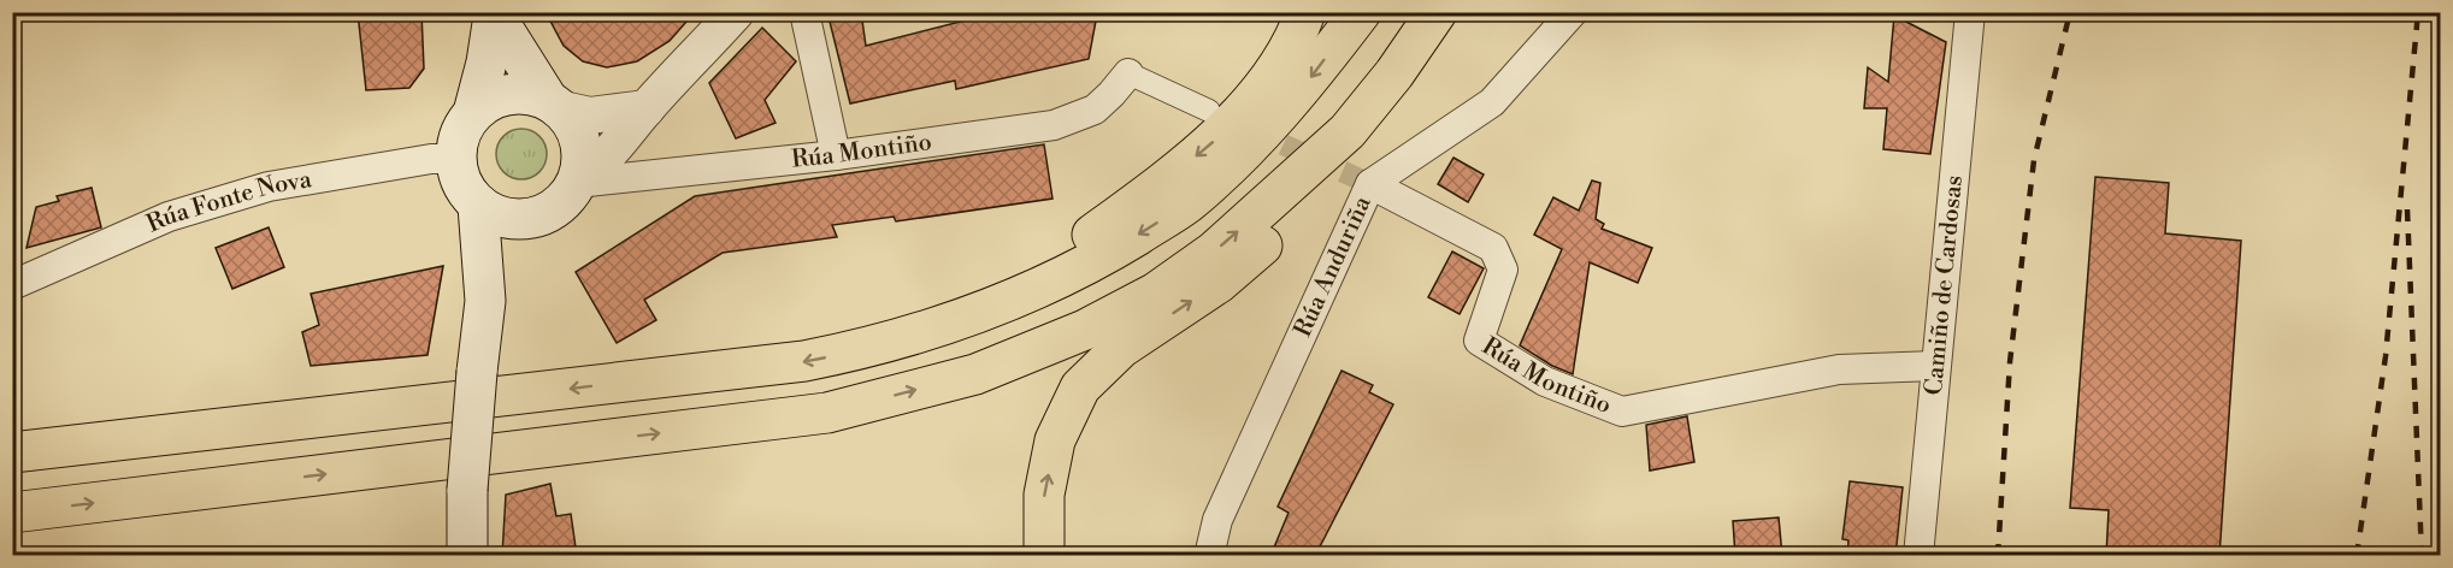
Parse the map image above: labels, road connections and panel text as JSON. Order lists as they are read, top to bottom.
{
  "streets": {
    "street": [
      "Rúa Montiño",
      "Rúa Fonte Nova",
      "Rúa Anduriña",
      "Camiño de Cardosas"
    ]
  },
  "crossings": [
    ["Rúa Montiño", "Rúa Fonte Nova"],
    ["Rúa Montiño", "Rúa Anduriña"],
    ["Rúa Montiño", "Camiño de Cardosas"]
  ]
}
